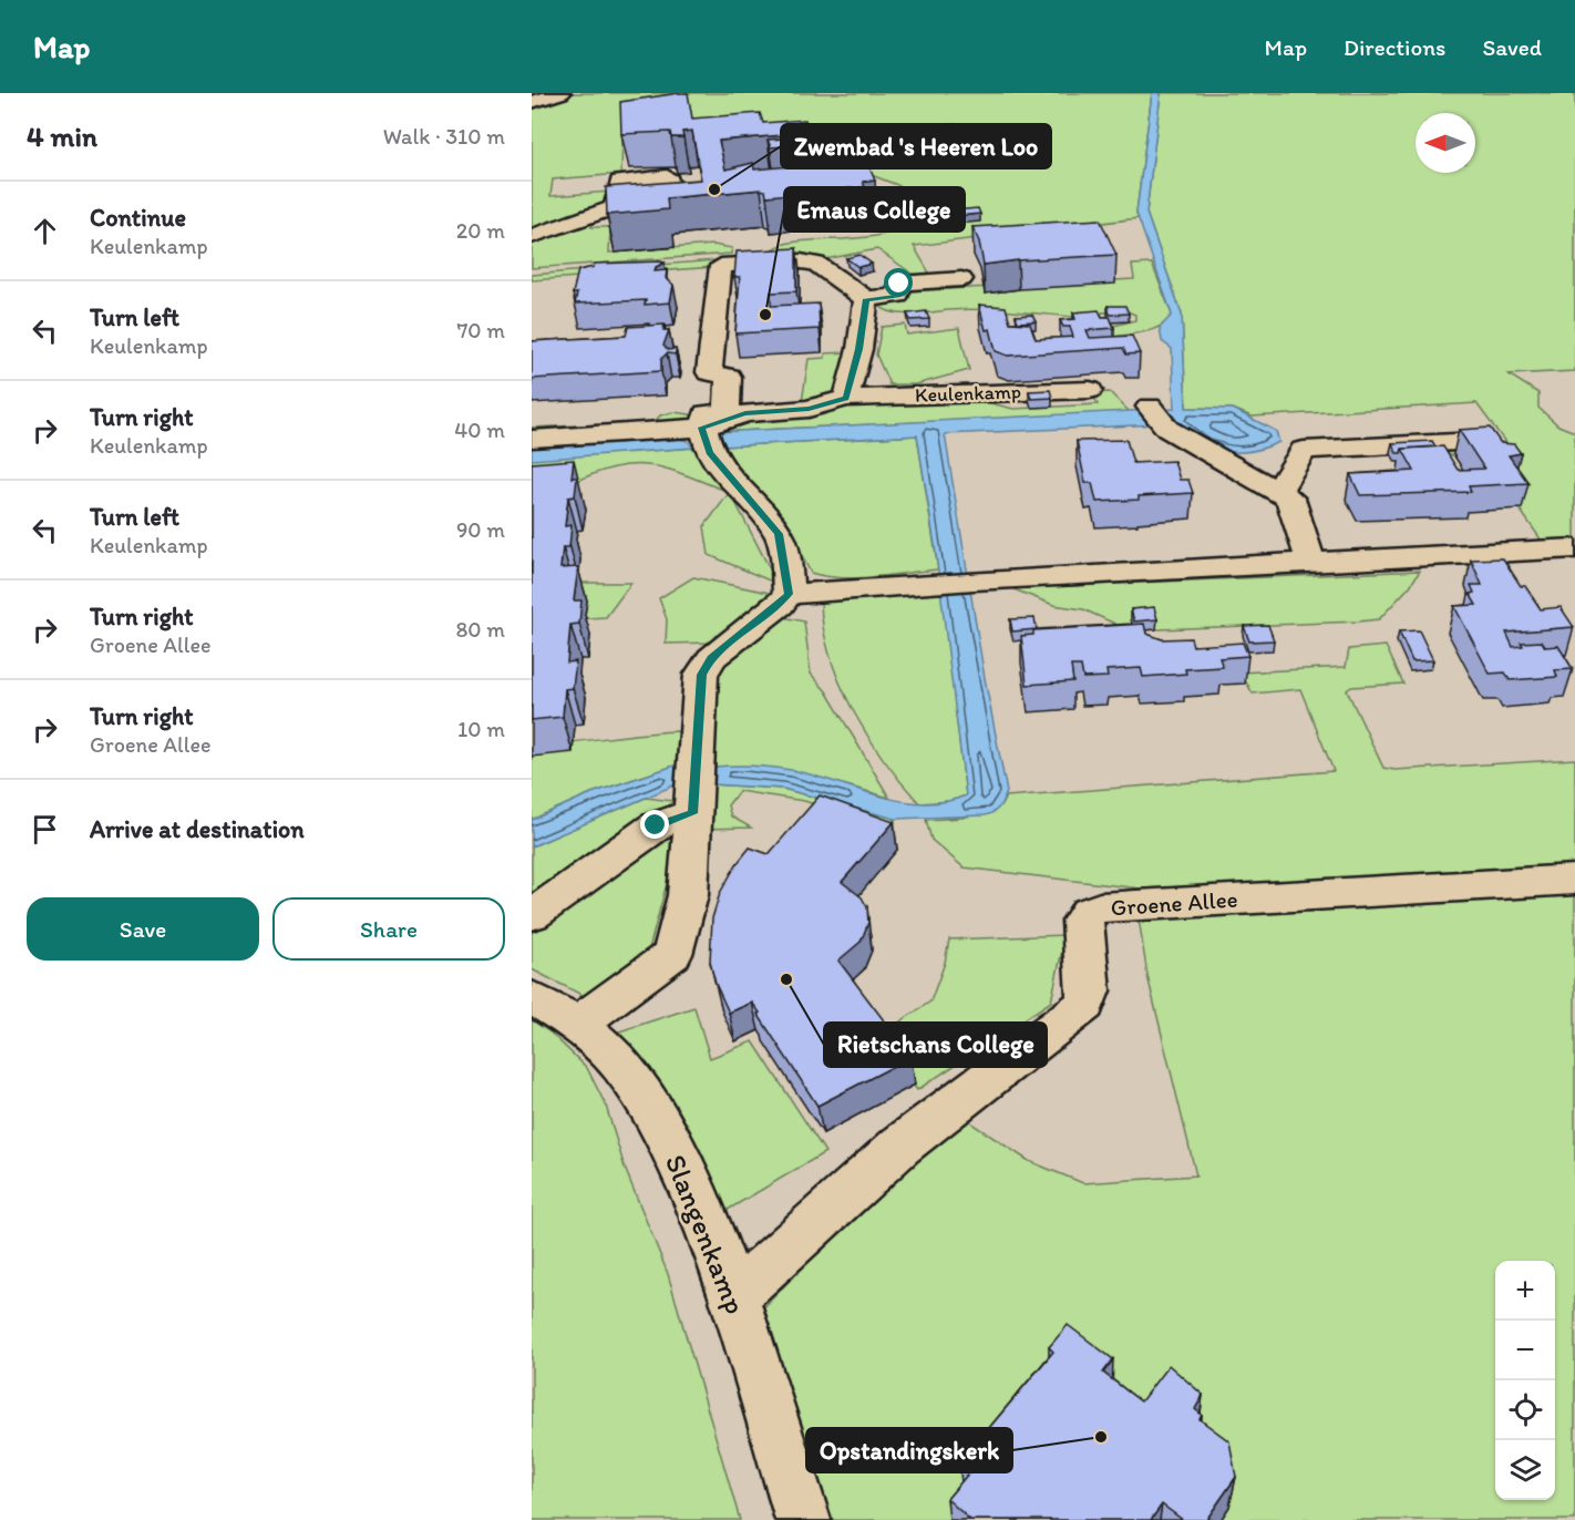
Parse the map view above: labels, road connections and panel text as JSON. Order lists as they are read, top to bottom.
{
  "streets": {
    "street": ["Keulenkamp", "Groene Allee", "Slangenkamp"]
  },
  "crossings": [
    ["Groene Allee", "Slangenkamp"]
  ],
  "places": [
    "Zwembad 's Heeren Loo",
    "Emaus College",
    "Rietschans College",
    "Opstandingskerk"
  ],
  "north": "left",
  "page": {
    "header": "Map",
    "nav": ["Map", "Directions", "Saved"],
    "heading": ["4 min", "Walk · 310 m"],
    "list": [
      ["Continue", "Keulenkamp", "20 m"],
      ["Turn left", "Keulenkamp", "70 m"],
      ["Turn right", "Keulenkamp", "40 m"],
      ["Turn left", "Keulenkamp", "90 m"],
      ["Turn right", "Groene Allee", "80 m"],
      ["Turn right", "Groene Allee", "10 m"],
      "Arrive at destination"
    ],
    "buttons": ["Save", "Share"],
    "map_buttons": ["+", "−"]
  }
}
